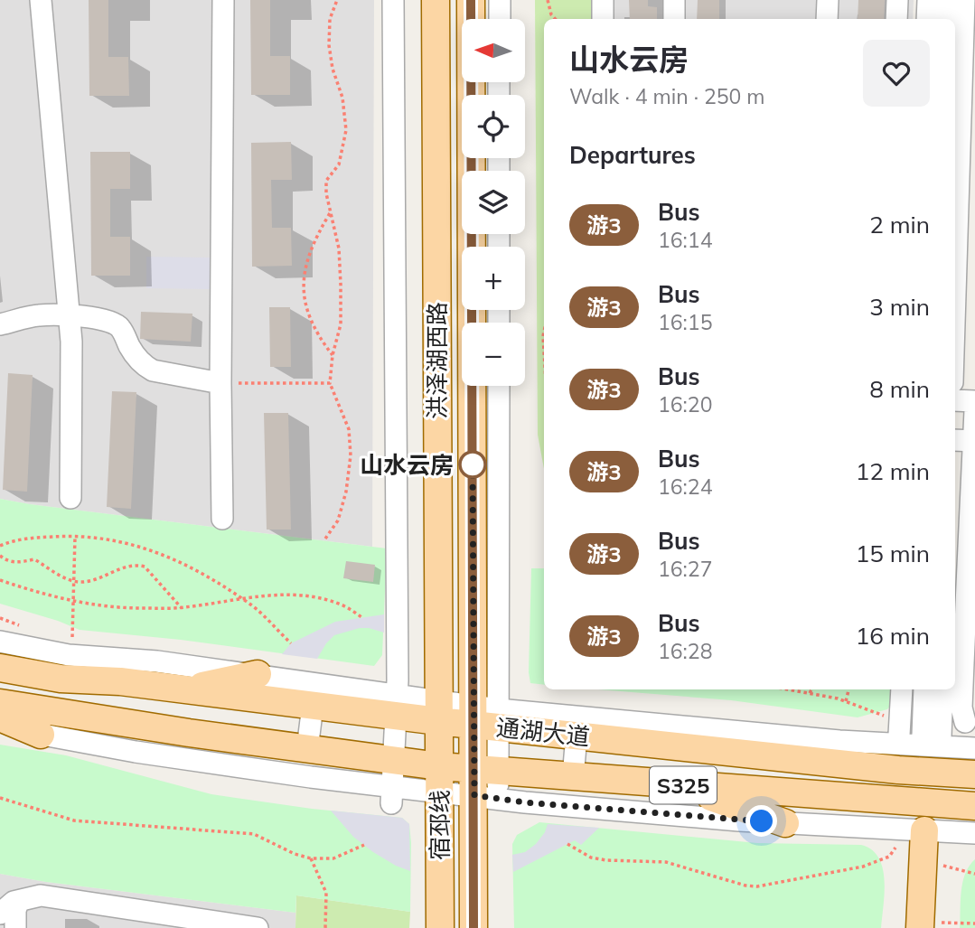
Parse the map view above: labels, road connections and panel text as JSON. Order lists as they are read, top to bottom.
{
  "streets": {
    "main road": [
      "洪泽湖西路",
      "通湖大道",
      "S325",
      "宿邳线"
    ]
  },
  "crossings": [
    ["洪泽湖西路", "通湖大道"],
    ["洪泽湖西路", "宿邳线"],
    ["通湖大道", "宿邳线"]
  ],
  "places": ["山水云房"],
  "lines": ["bus line 游3"],
  "north": "left",
  "page": {
    "map_buttons": ["+", "−"],
    "heading": [
      ["山水云房", "Walk · 4 min · 250 m"],
      "Departures"
    ],
    "list": [
      {
        "mark": "游3",
        "name": "Bus",
        "note": "16:14",
        "value": "2 min"
      },
      {
        "mark": "游3",
        "name": "Bus",
        "note": "16:15",
        "value": "3 min"
      },
      {
        "mark": "游3",
        "name": "Bus",
        "note": "16:20",
        "value": "8 min"
      },
      {
        "mark": "游3",
        "name": "Bus",
        "note": "16:24",
        "value": "12 min"
      },
      {
        "mark": "游3",
        "name": "Bus",
        "note": "16:27",
        "value": "15 min"
      },
      {
        "mark": "游3",
        "name": "Bus",
        "note": "16:28",
        "value": "16 min"
      }
    ]
  }
}
